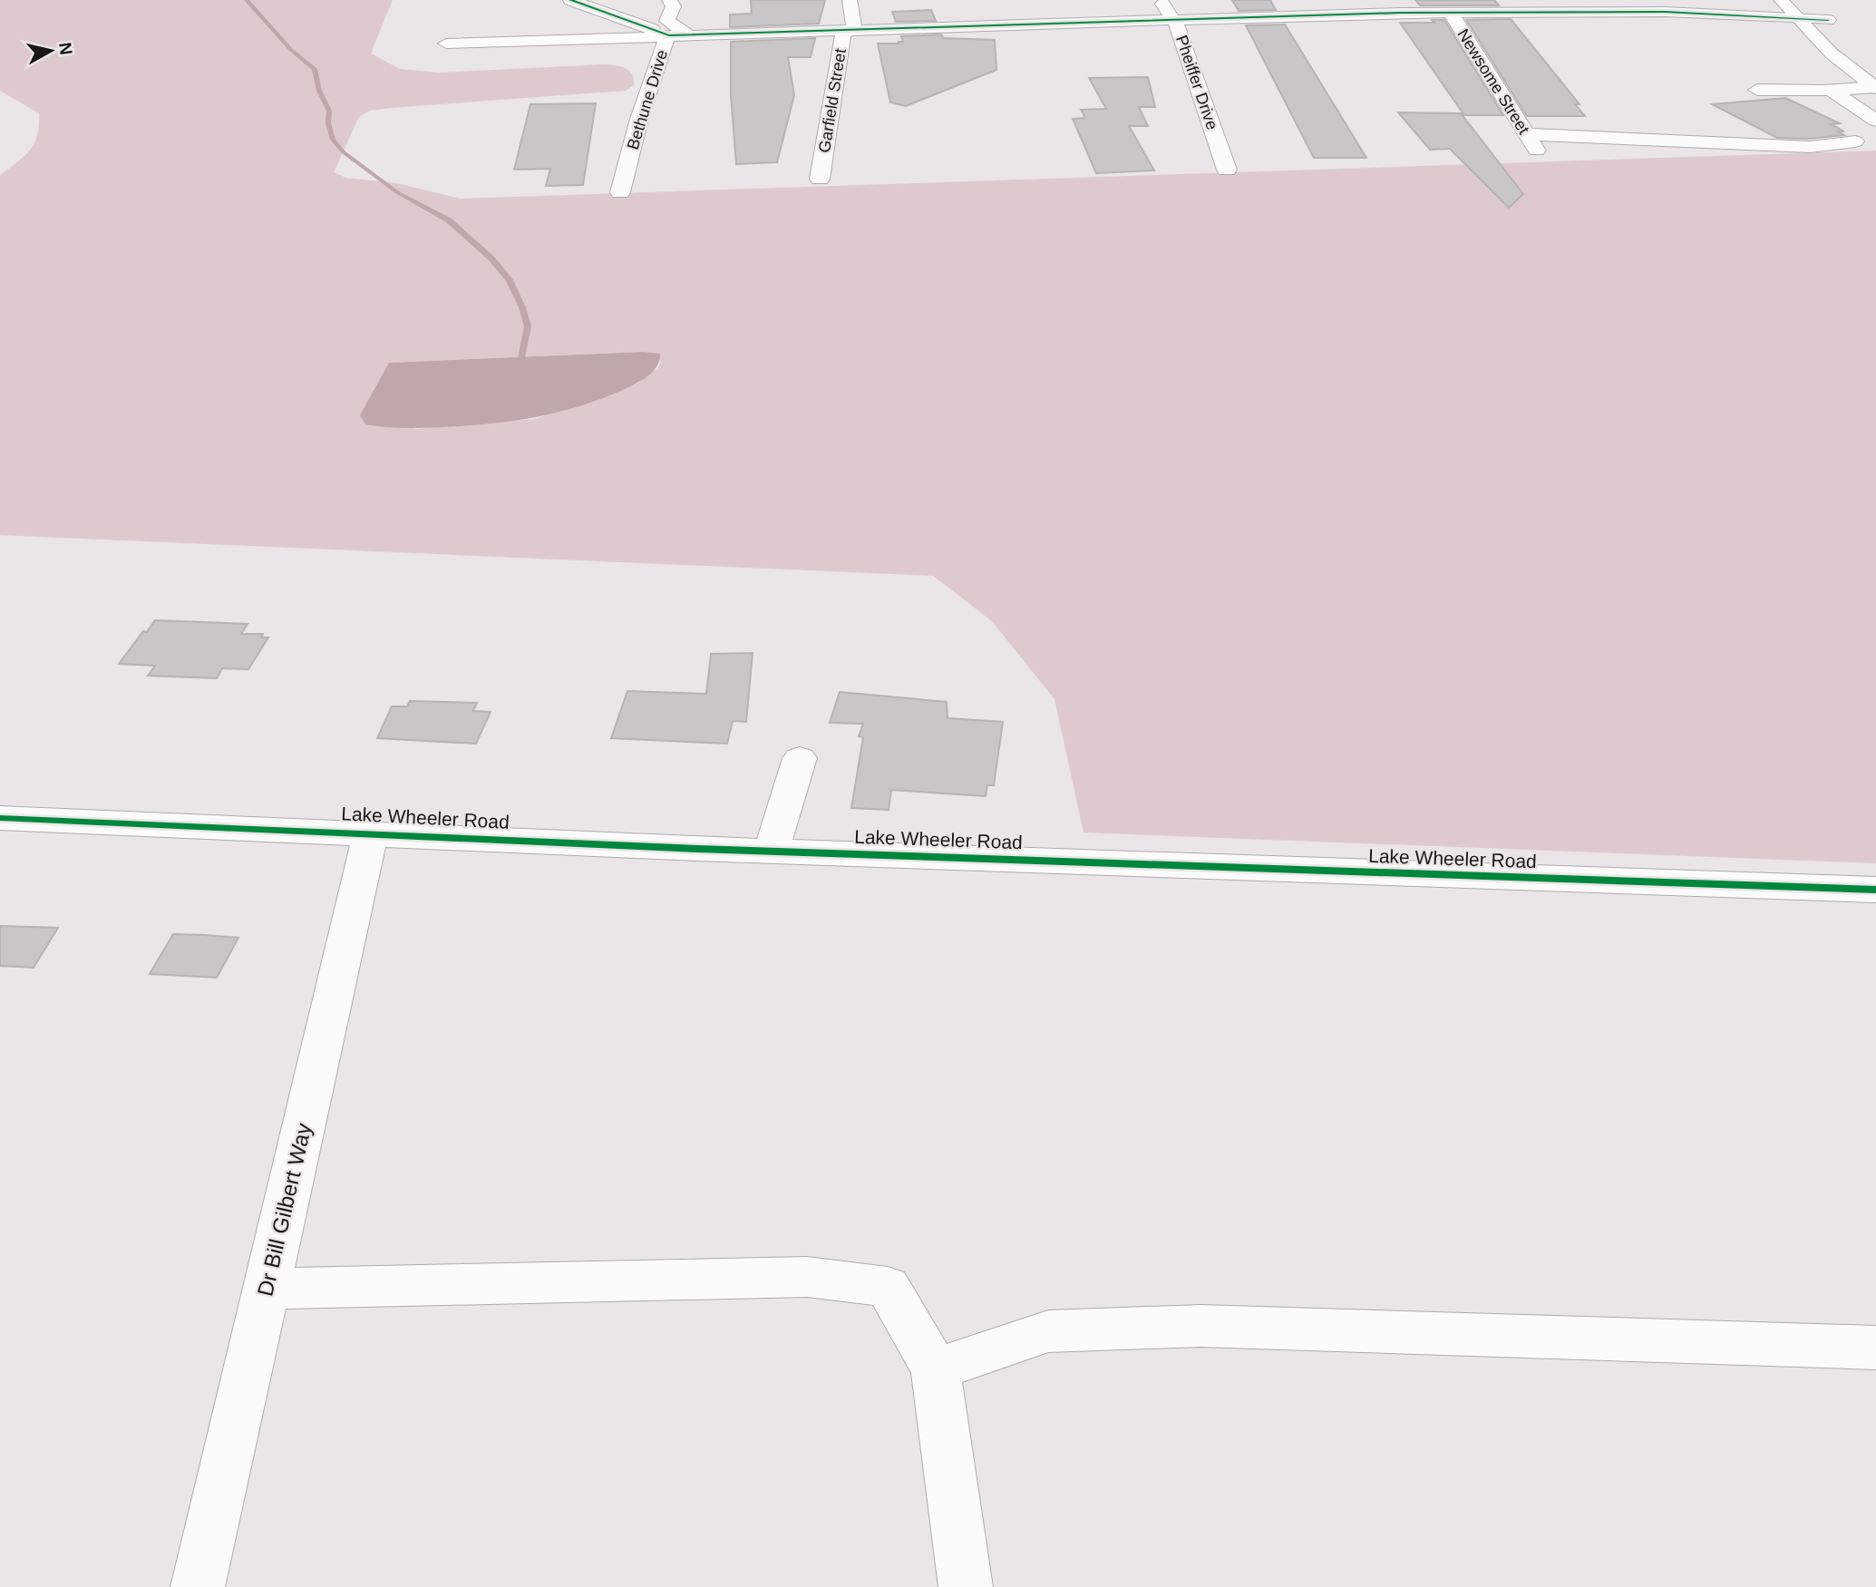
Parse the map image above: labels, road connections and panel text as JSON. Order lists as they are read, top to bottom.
{
  "streets": {
    "street": [
      "Newsome Street",
      "Pheiffer Drive",
      "Bethune Drive",
      "Garfield Street",
      "Lake Wheeler Road",
      "Dr Bill Gilbert Way"
    ]
  },
  "crossings": [
    ["Lake Wheeler Road", "Dr Bill Gilbert Way"]
  ],
  "north": "right"
}
